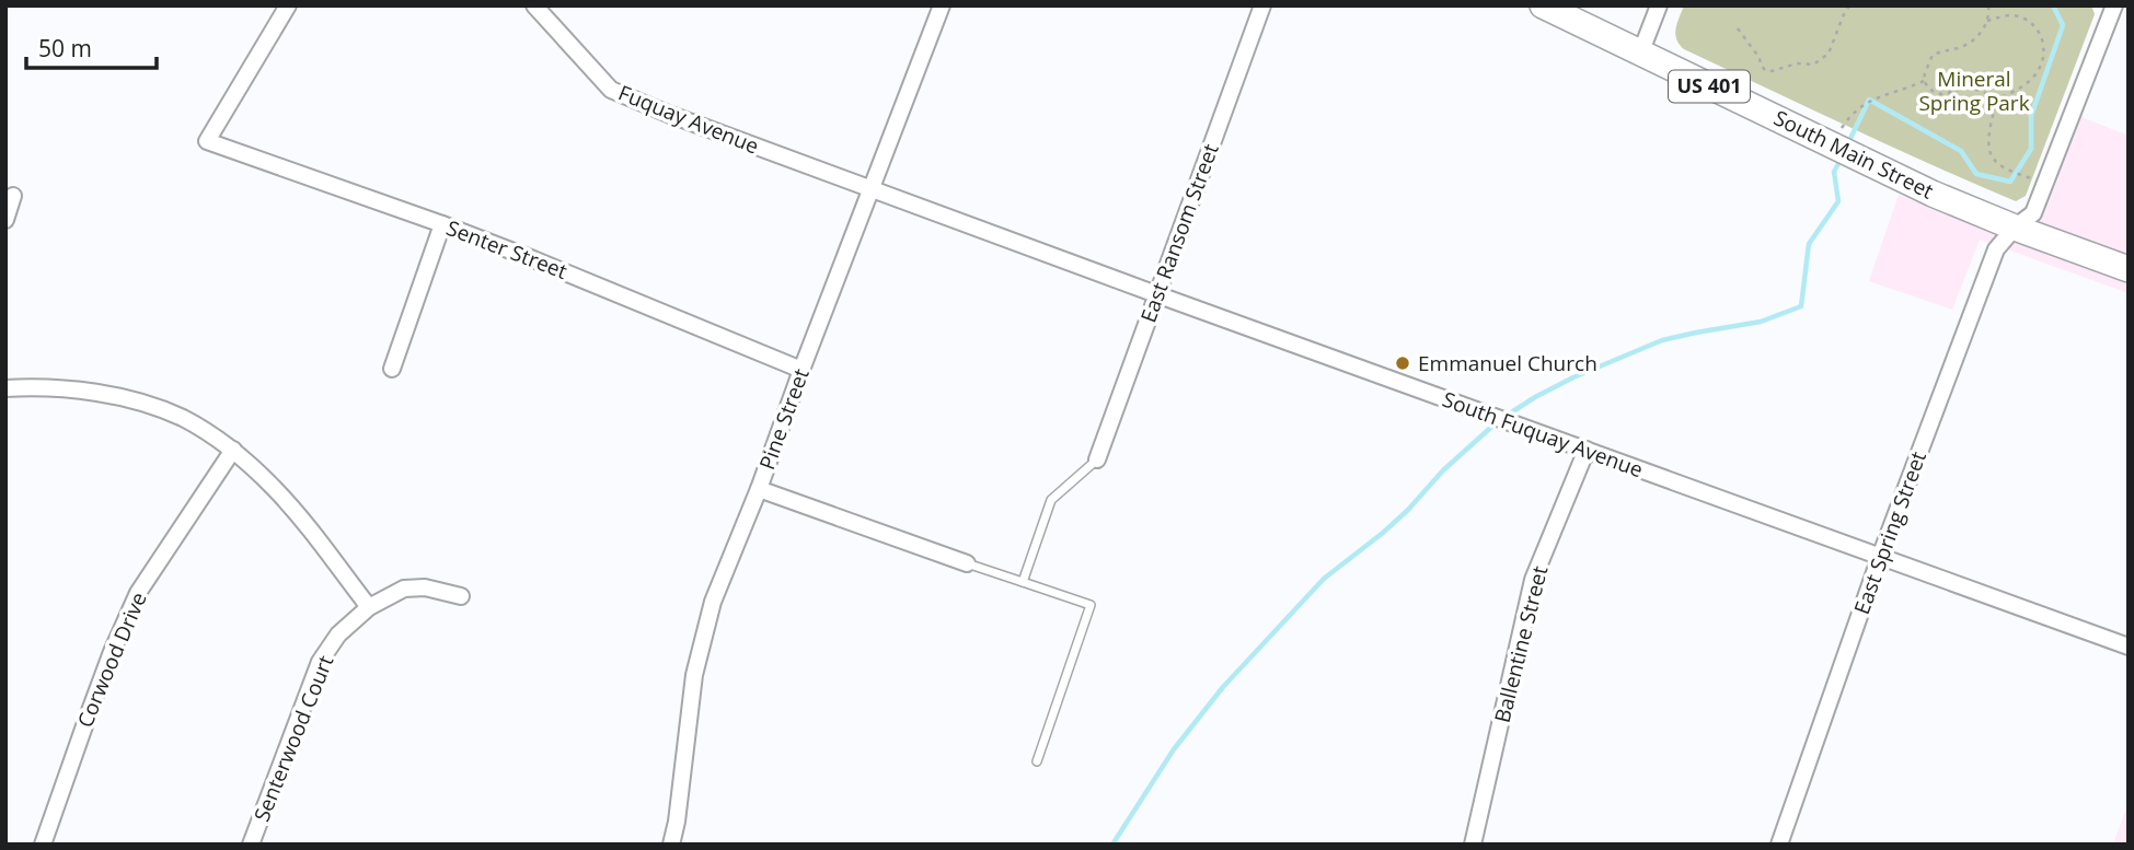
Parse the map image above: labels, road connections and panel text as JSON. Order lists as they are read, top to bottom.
{
  "streets": {
    "main road": ["US 401", "South Main Street"],
    "street": [
      "Fuquay Avenue",
      "East Ransom Street",
      "Senter Street",
      "Pine Street",
      "South Fuquay Avenue",
      "East Spring Street",
      "Ballentine Street",
      "Corwood Drive",
      "Senterwood Court"
    ]
  },
  "crossings": [
    ["Fuquay Avenue", "Pine Street"],
    ["Fuquay Avenue", "South Fuquay Avenue"],
    ["South Main Street", "East Spring Street"],
    ["East Ransom Street", "South Fuquay Avenue"],
    ["Senter Street", "Pine Street"],
    ["Pine Street", "South Fuquay Avenue"],
    ["South Fuquay Avenue", "East Spring Street"],
    ["South Fuquay Avenue", "Ballentine Street"]
  ],
  "parks": ["Mineral Spring Park"],
  "places": ["Emmanuel Church"],
  "scale_bar": "50 m"
}
